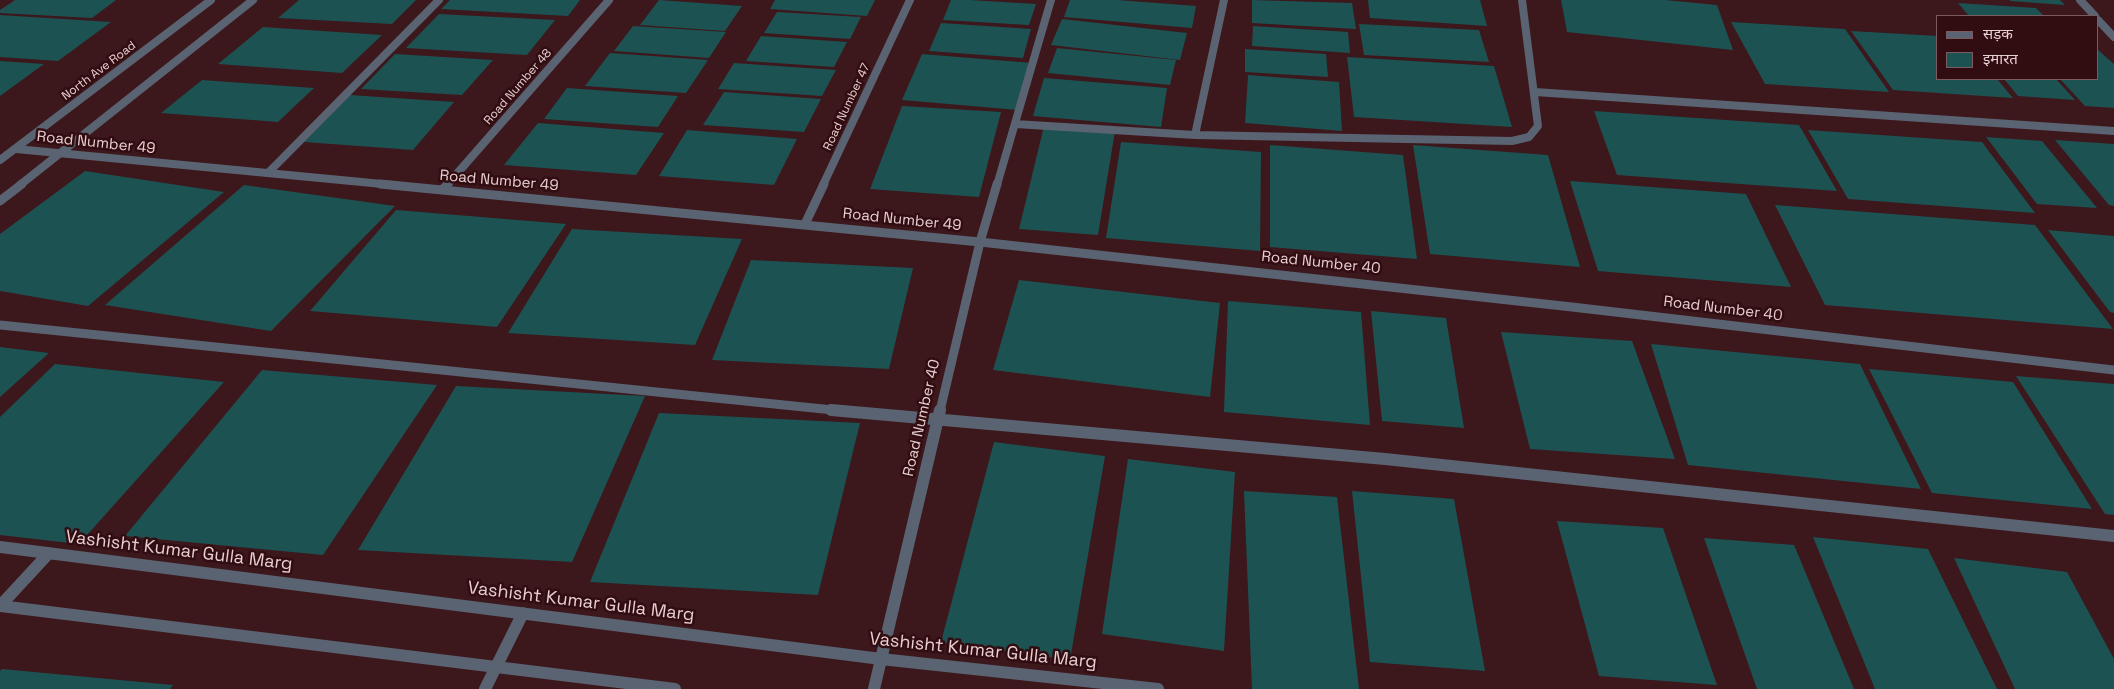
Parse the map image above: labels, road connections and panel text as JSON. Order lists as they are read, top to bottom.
{
  "streets": {
    "street": [
      "North Ave Road",
      "Road Number 48",
      "Road Number 47",
      "Road Number 49",
      "Road Number 40",
      "Vashisht Kumar Gulla Marg"
    ]
  },
  "crossings": [
    ["North Ave Road", "Road Number 49"],
    ["Road Number 48", "Road Number 49"],
    ["Road Number 47", "Road Number 49"],
    ["Road Number 49", "Road Number 40"],
    ["Road Number 40", "Vashisht Kumar Gulla Marg"]
  ],
  "legend": ["सड़क", "इमारत"]
}
